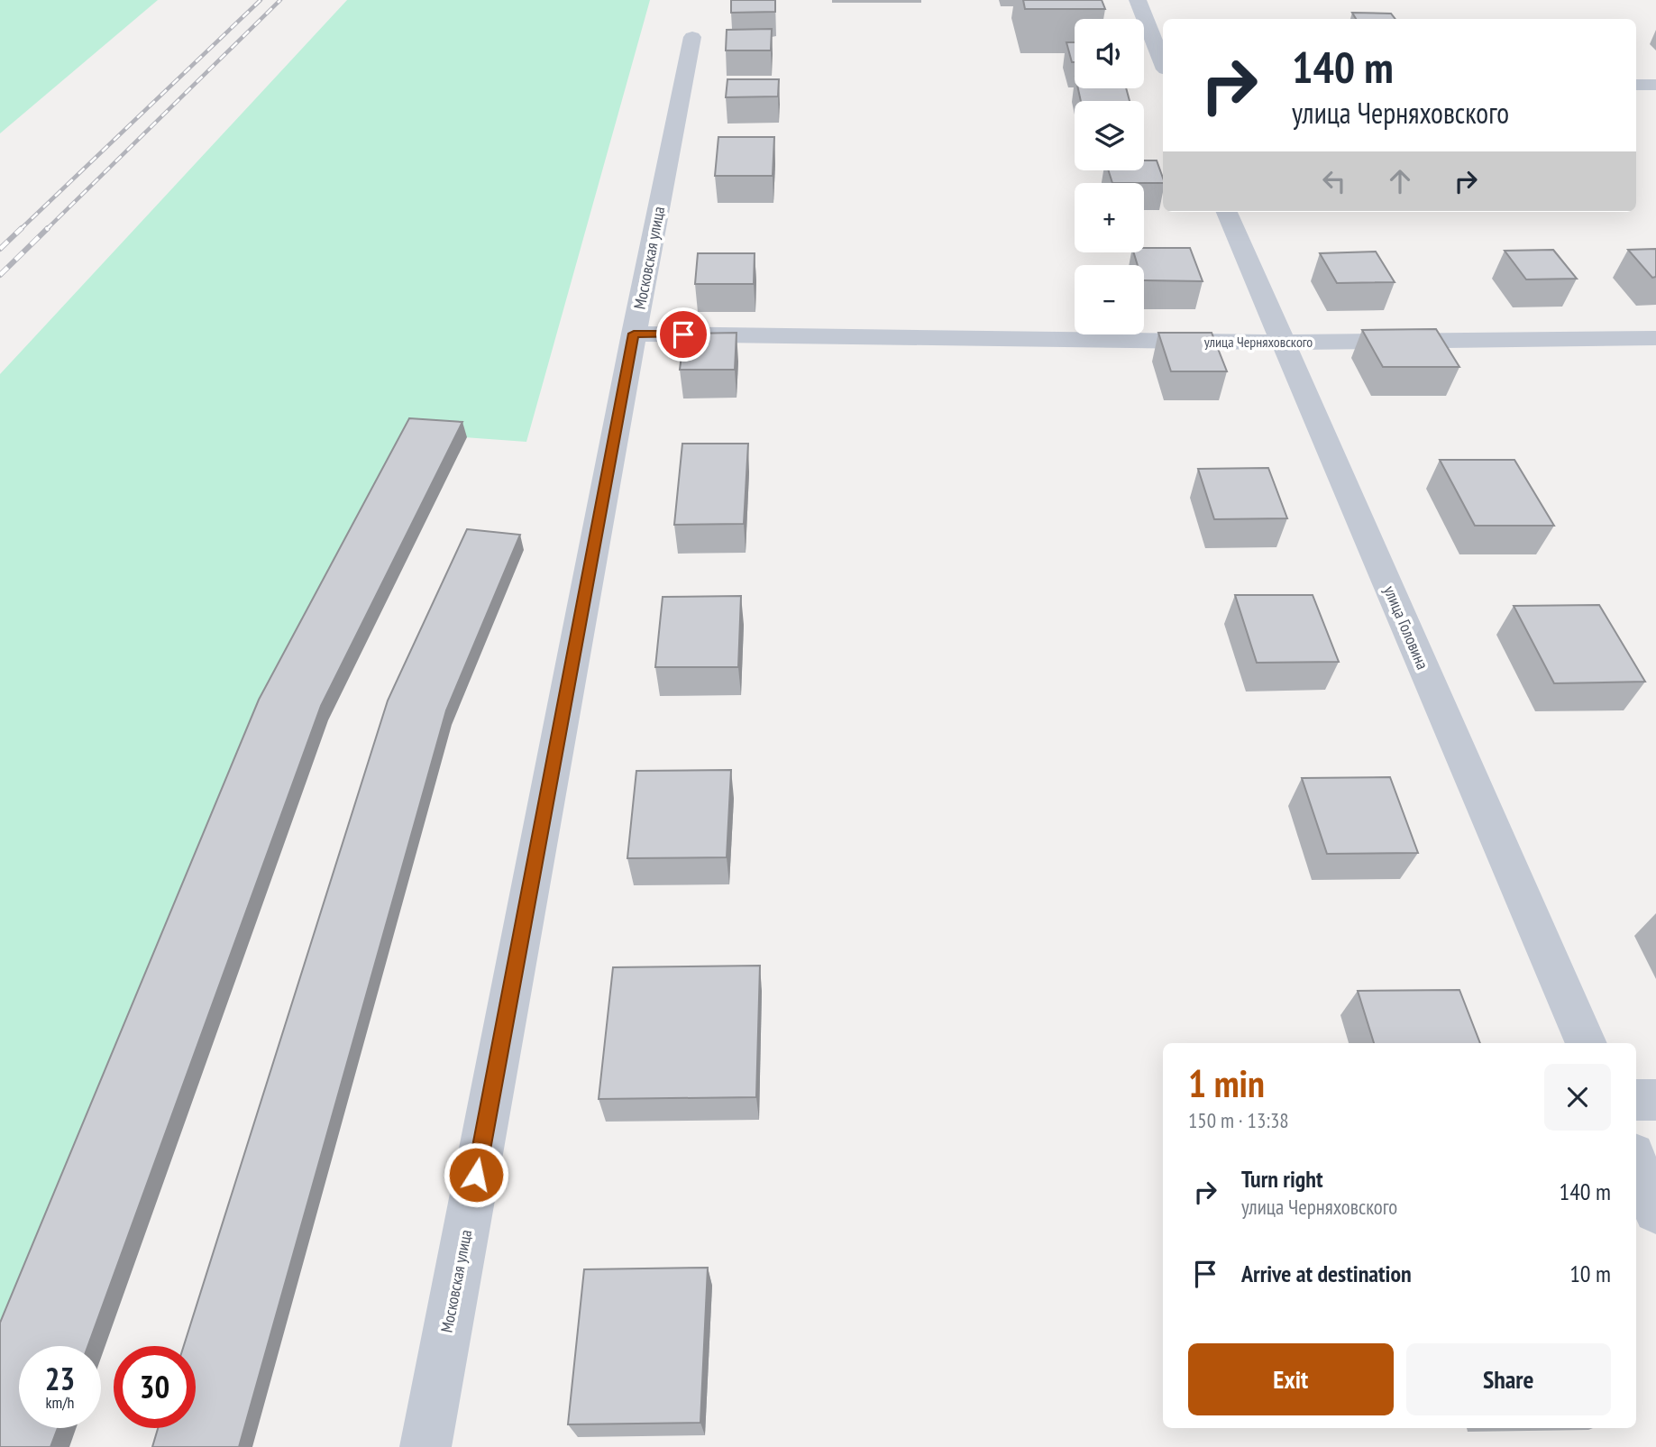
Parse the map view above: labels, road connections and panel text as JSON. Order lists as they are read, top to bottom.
{
  "streets": {
    "street": ["Московская улица", "улица Черняховского", "улица Головина"]
  },
  "crossings": [
    ["Московская улица", "улица Черняховского"],
    ["улица Черняховского", "улица Головина"]
  ],
  "page": {
    "map_buttons": ["+", "−"],
    "turn": ["140 m", "улица Черняховского"],
    "heading": ["1 min", "150 m · 13:38"],
    "list": [
      {
        "name": "Turn right",
        "note": "улица Черняховского",
        "value": "140 m"
      },
      {
        "name": "Arrive at destination",
        "value": "10 m"
      }
    ],
    "buttons": ["Exit", "Share"],
    "speed": "23 km/h",
    "limit": "30"
  }
}
